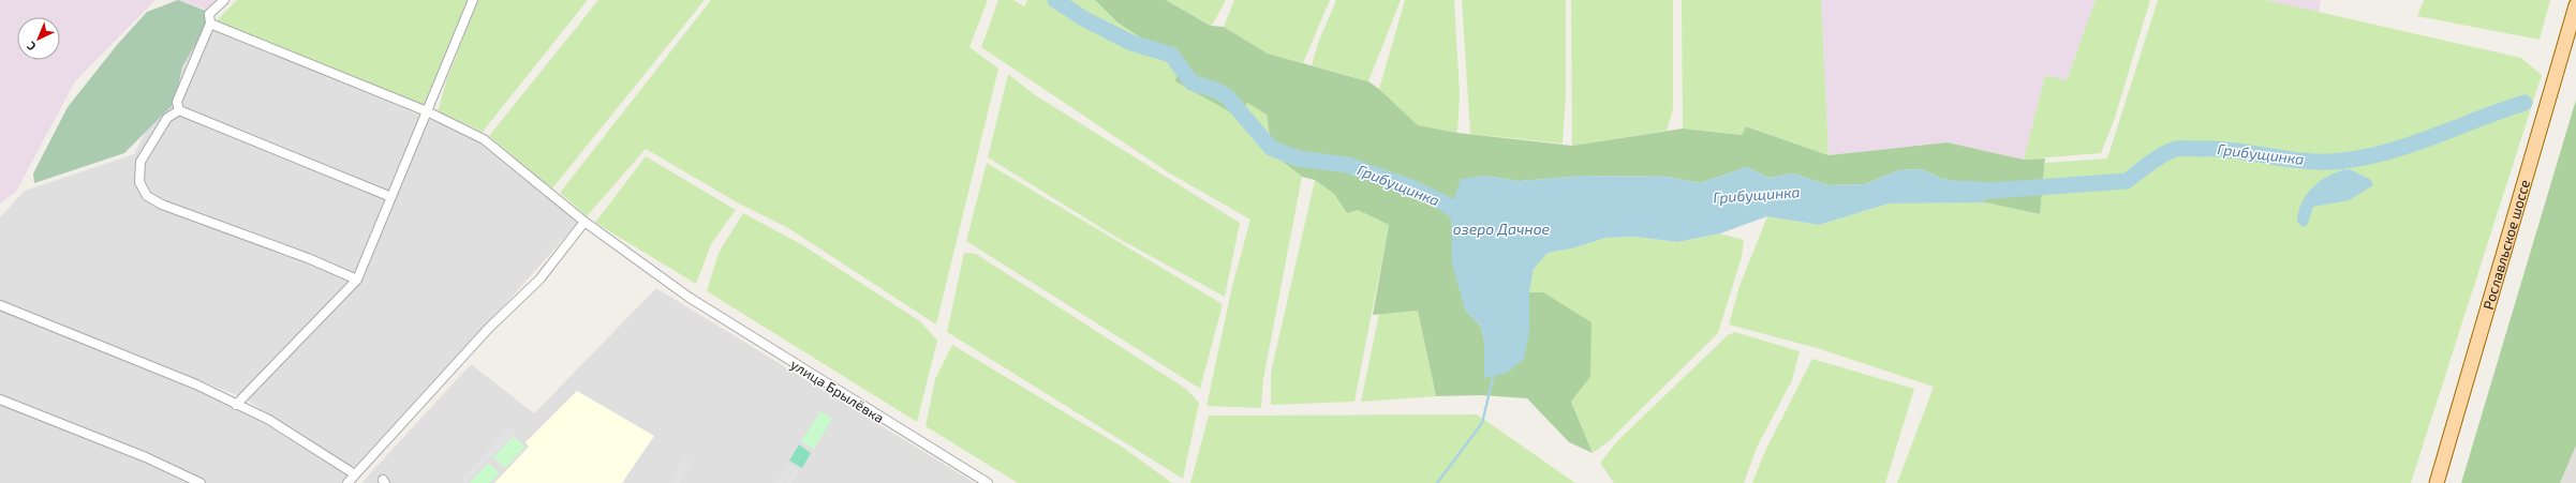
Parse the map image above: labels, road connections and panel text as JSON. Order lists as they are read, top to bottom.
{
  "streets": {
    "main road": ["Рославльское шоссе"],
    "street": ["улица Брылёвка"]
  },
  "water": ["Грибущинка", "озеро Дачное"],
  "north": "bottom left"
}
